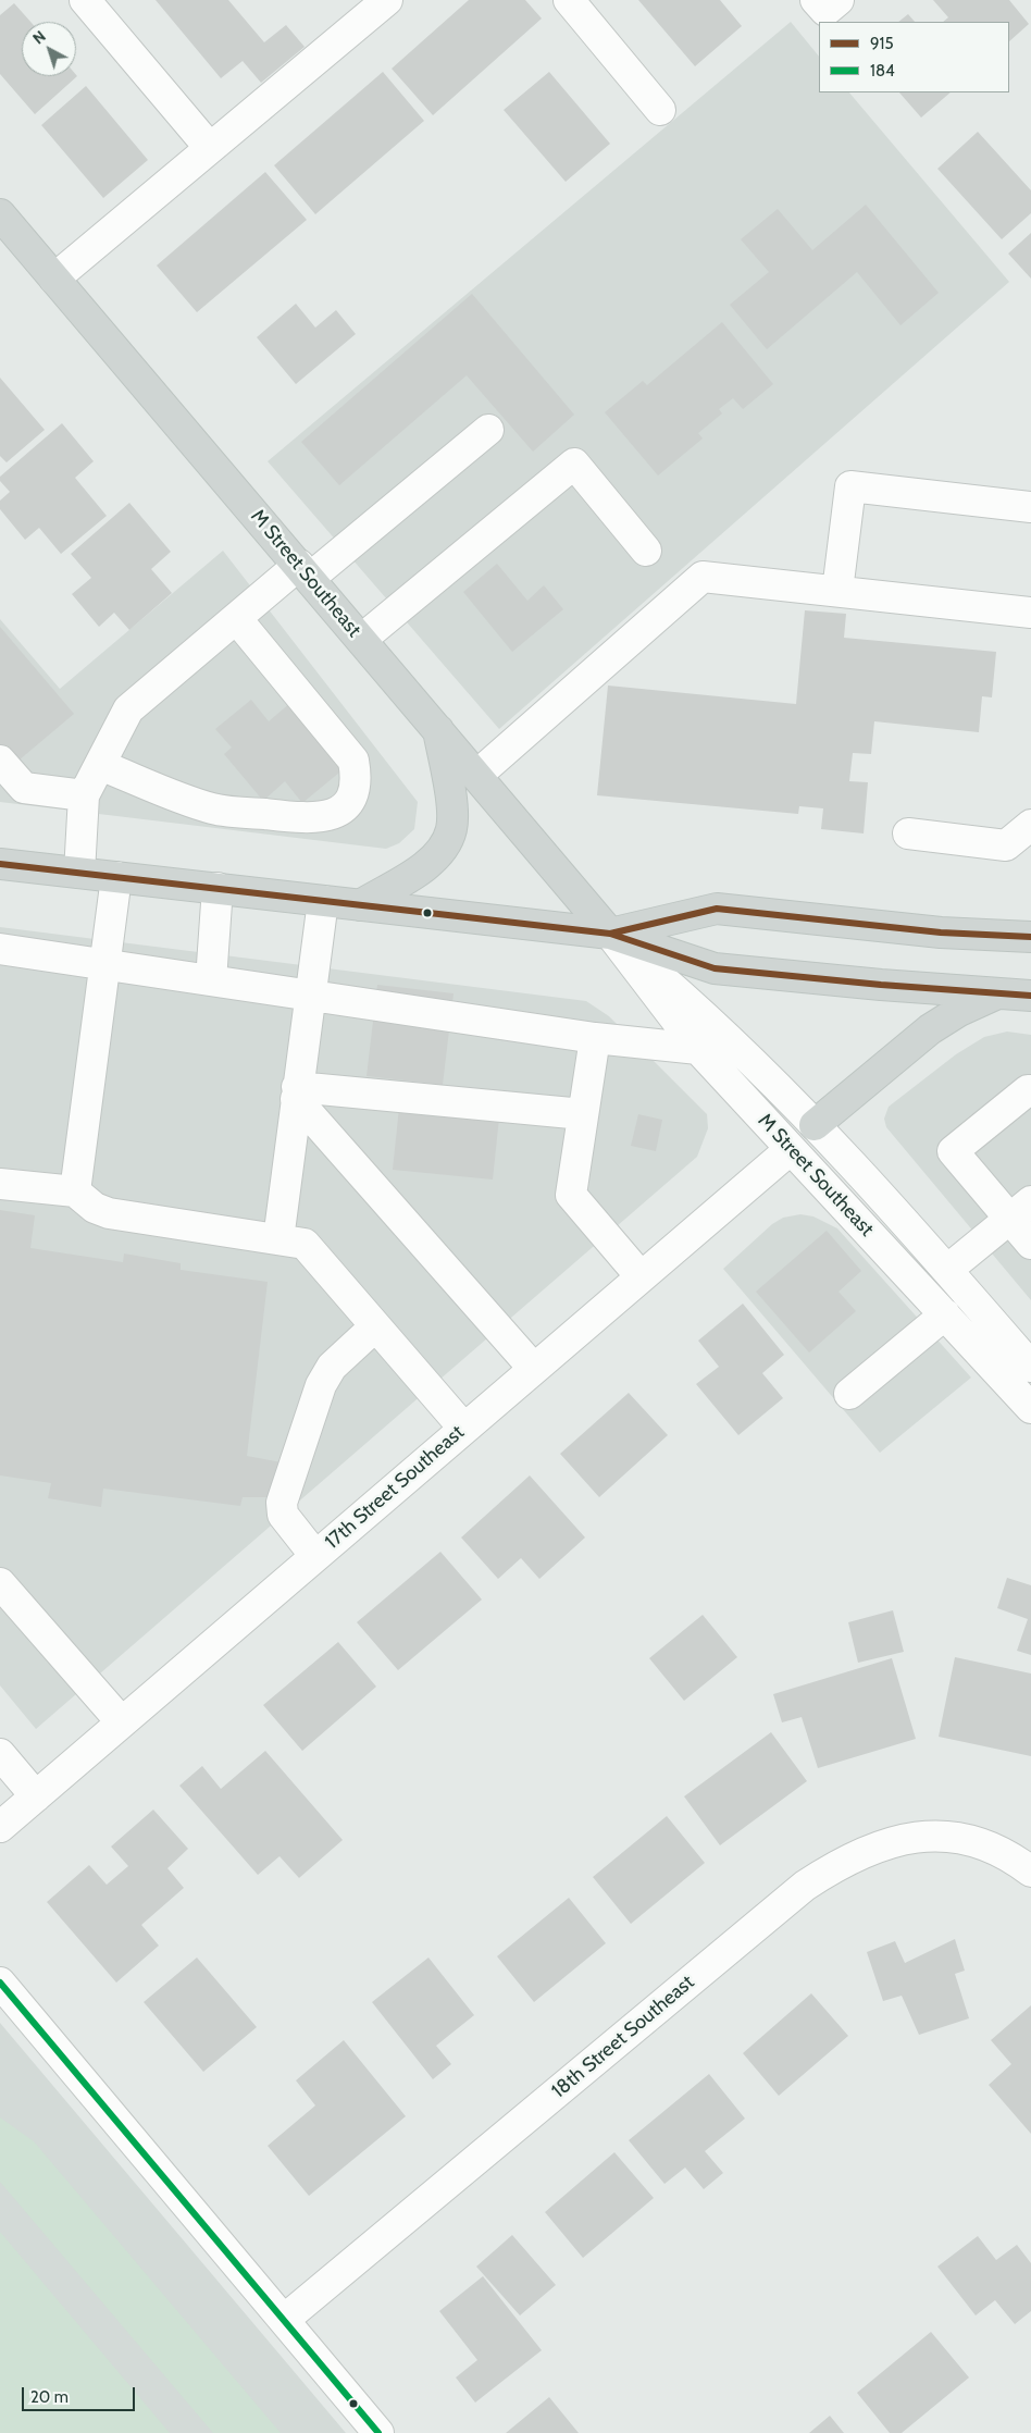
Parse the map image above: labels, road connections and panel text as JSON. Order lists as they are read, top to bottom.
{
  "streets": {
    "main road": ["M Street Southeast"],
    "street": ["17th Street Southeast", "18th Street Southeast"]
  },
  "crossings": [
    ["M Street Southeast", "17th Street Southeast"]
  ],
  "lines": ["transit line 915", "transit line 184"],
  "legend": ["915", "184"],
  "scale_bar": "20 m",
  "north": "top left"
}
